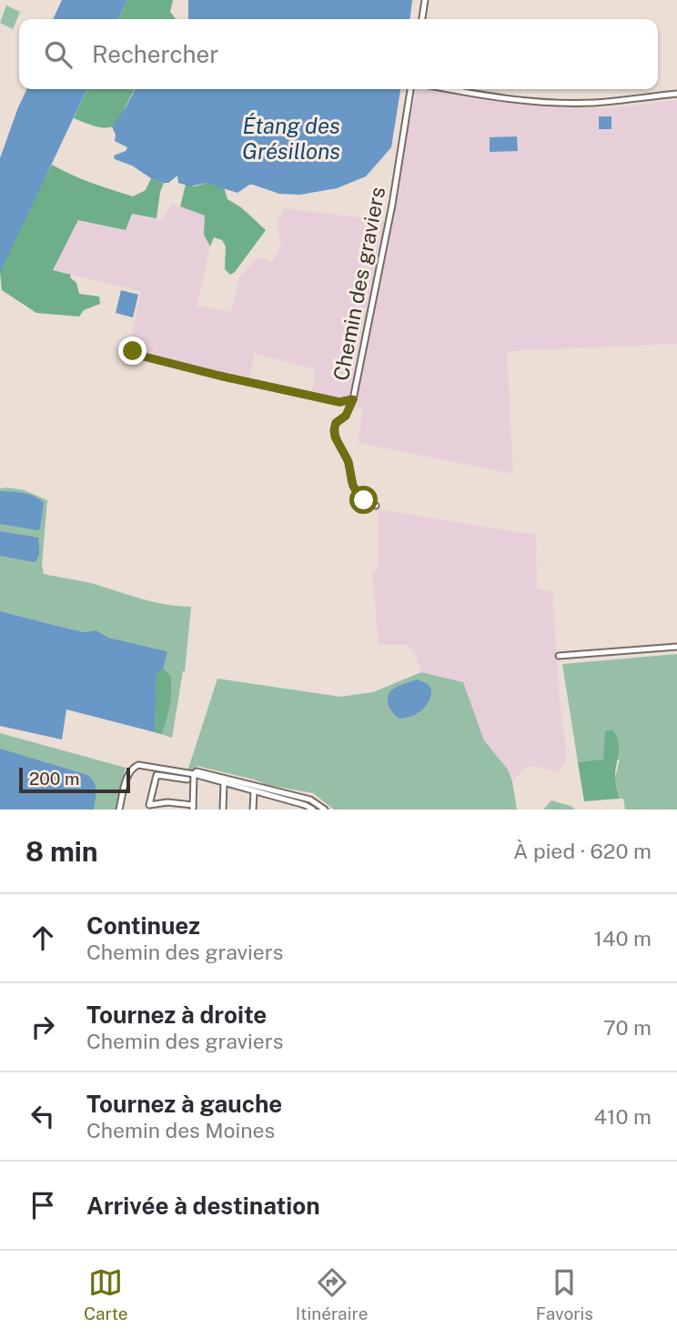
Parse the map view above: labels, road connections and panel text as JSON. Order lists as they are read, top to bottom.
{
  "streets": {
    "street": ["Chemin des graviers"]
  },
  "water": ["Étang des Grésillons"],
  "scale_bar": "200 m",
  "page": {
    "search": "Rechercher",
    "scale": "200 m",
    "heading": ["8 min", "À pied · 620 m"],
    "list": [
      ["Continuez", "Chemin des graviers", "140 m"],
      ["Tournez à droite", "Chemin des graviers", "70 m"],
      ["Tournez à gauche", "Chemin des Moines", "410 m"],
      "Arrivée à destination"
    ],
    "nav": ["Carte", "Itinéraire", "Favoris"]
  }
}
